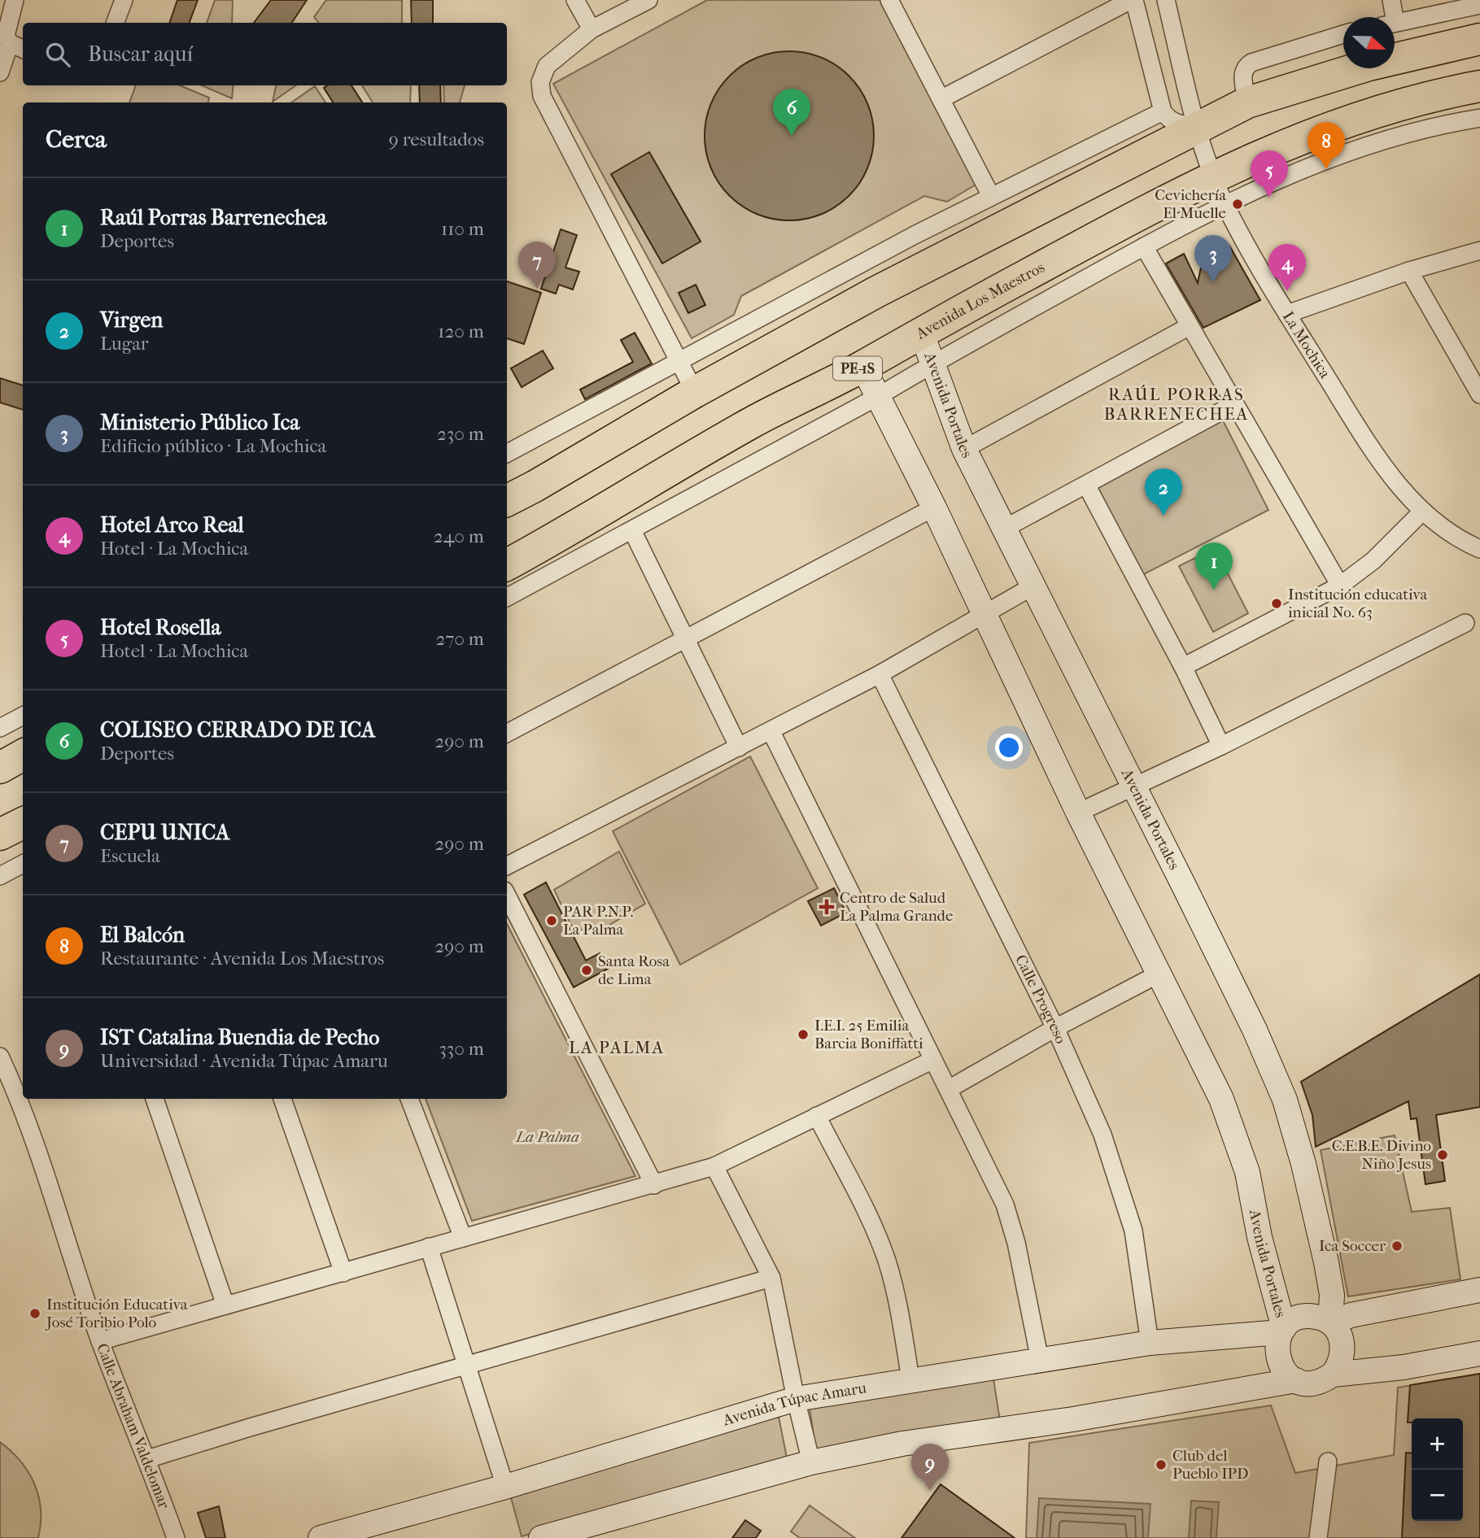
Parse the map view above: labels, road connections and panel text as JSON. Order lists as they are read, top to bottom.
{
  "streets": {
    "highway": ["Avenida Los Maestros", "PE-1S"],
    "main road": ["Avenida Portales", "Avenida Túpac Amaru"],
    "street": ["La Mochica", "Calle Progreso", "Calle Abraham Valdelomar"]
  },
  "crossings": [
    ["Avenida Los Maestros", "La Mochica"],
    ["Avenida Los Maestros", "Avenida Portales"],
    ["Avenida Portales", "Avenida Túpac Amaru"],
    ["Calle Progreso", "Avenida Túpac Amaru"]
  ],
  "districts": ["RAÚL PORRAS BARRENECHEA", "LA PALMA"],
  "parks": ["La Palma"],
  "places": {
    "other": [
      "Cevichería El Muelle",
      "Institución educativa inicial No. 63",
      "PAR P.N.P. La Palma",
      "Santa Rosa de Lima",
      "I.E.I. 25 Emilia Barcia Boniffatti",
      "C.E.B.E. Divino Niño Jesus",
      "Ica Soccer",
      "Institución Educativa José Toribio Polo",
      "Club del Pueblo IPD"
    ],
    "health": ["Centro de Salud La Palma Grande"]
  },
  "north": "right",
  "page": {
    "search": "Buscar aquí",
    "pins": [
      "6",
      "8",
      "5",
      "3",
      "7",
      "4",
      "2",
      "1",
      "9"
    ],
    "heading": ["Cerca", "9 resultados"],
    "list": [
      {
        "mark": "1",
        "name": "Raúl Porras Barrenechea",
        "note": "Deportes",
        "value": "110 m"
      },
      {
        "mark": "2",
        "name": "Virgen",
        "note": "Lugar",
        "value": "120 m"
      },
      {
        "mark": "3",
        "name": "Ministerio Público Ica",
        "note": "Edificio público · La Mochica",
        "value": "230 m"
      },
      {
        "mark": "4",
        "name": "Hotel Arco Real",
        "note": "Hotel · La Mochica",
        "value": "240 m"
      },
      {
        "mark": "5",
        "name": "Hotel Rosella",
        "note": "Hotel · La Mochica",
        "value": "270 m"
      },
      {
        "mark": "6",
        "name": "COLISEO CERRADO DE ICA",
        "note": "Deportes",
        "value": "290 m"
      },
      {
        "mark": "7",
        "name": "CEPU UNICA",
        "note": "Escuela",
        "value": "290 m"
      },
      {
        "mark": "8",
        "name": "El Balcón",
        "note": "Restaurante · Avenida Los Maestros",
        "value": "290 m"
      },
      {
        "mark": "9",
        "name": "IST Catalina Buendia de Pecho",
        "note": "Universidad · Avenida Túpac Amaru",
        "value": "330 m"
      }
    ],
    "map_buttons": ["+", "−"]
  }
}
